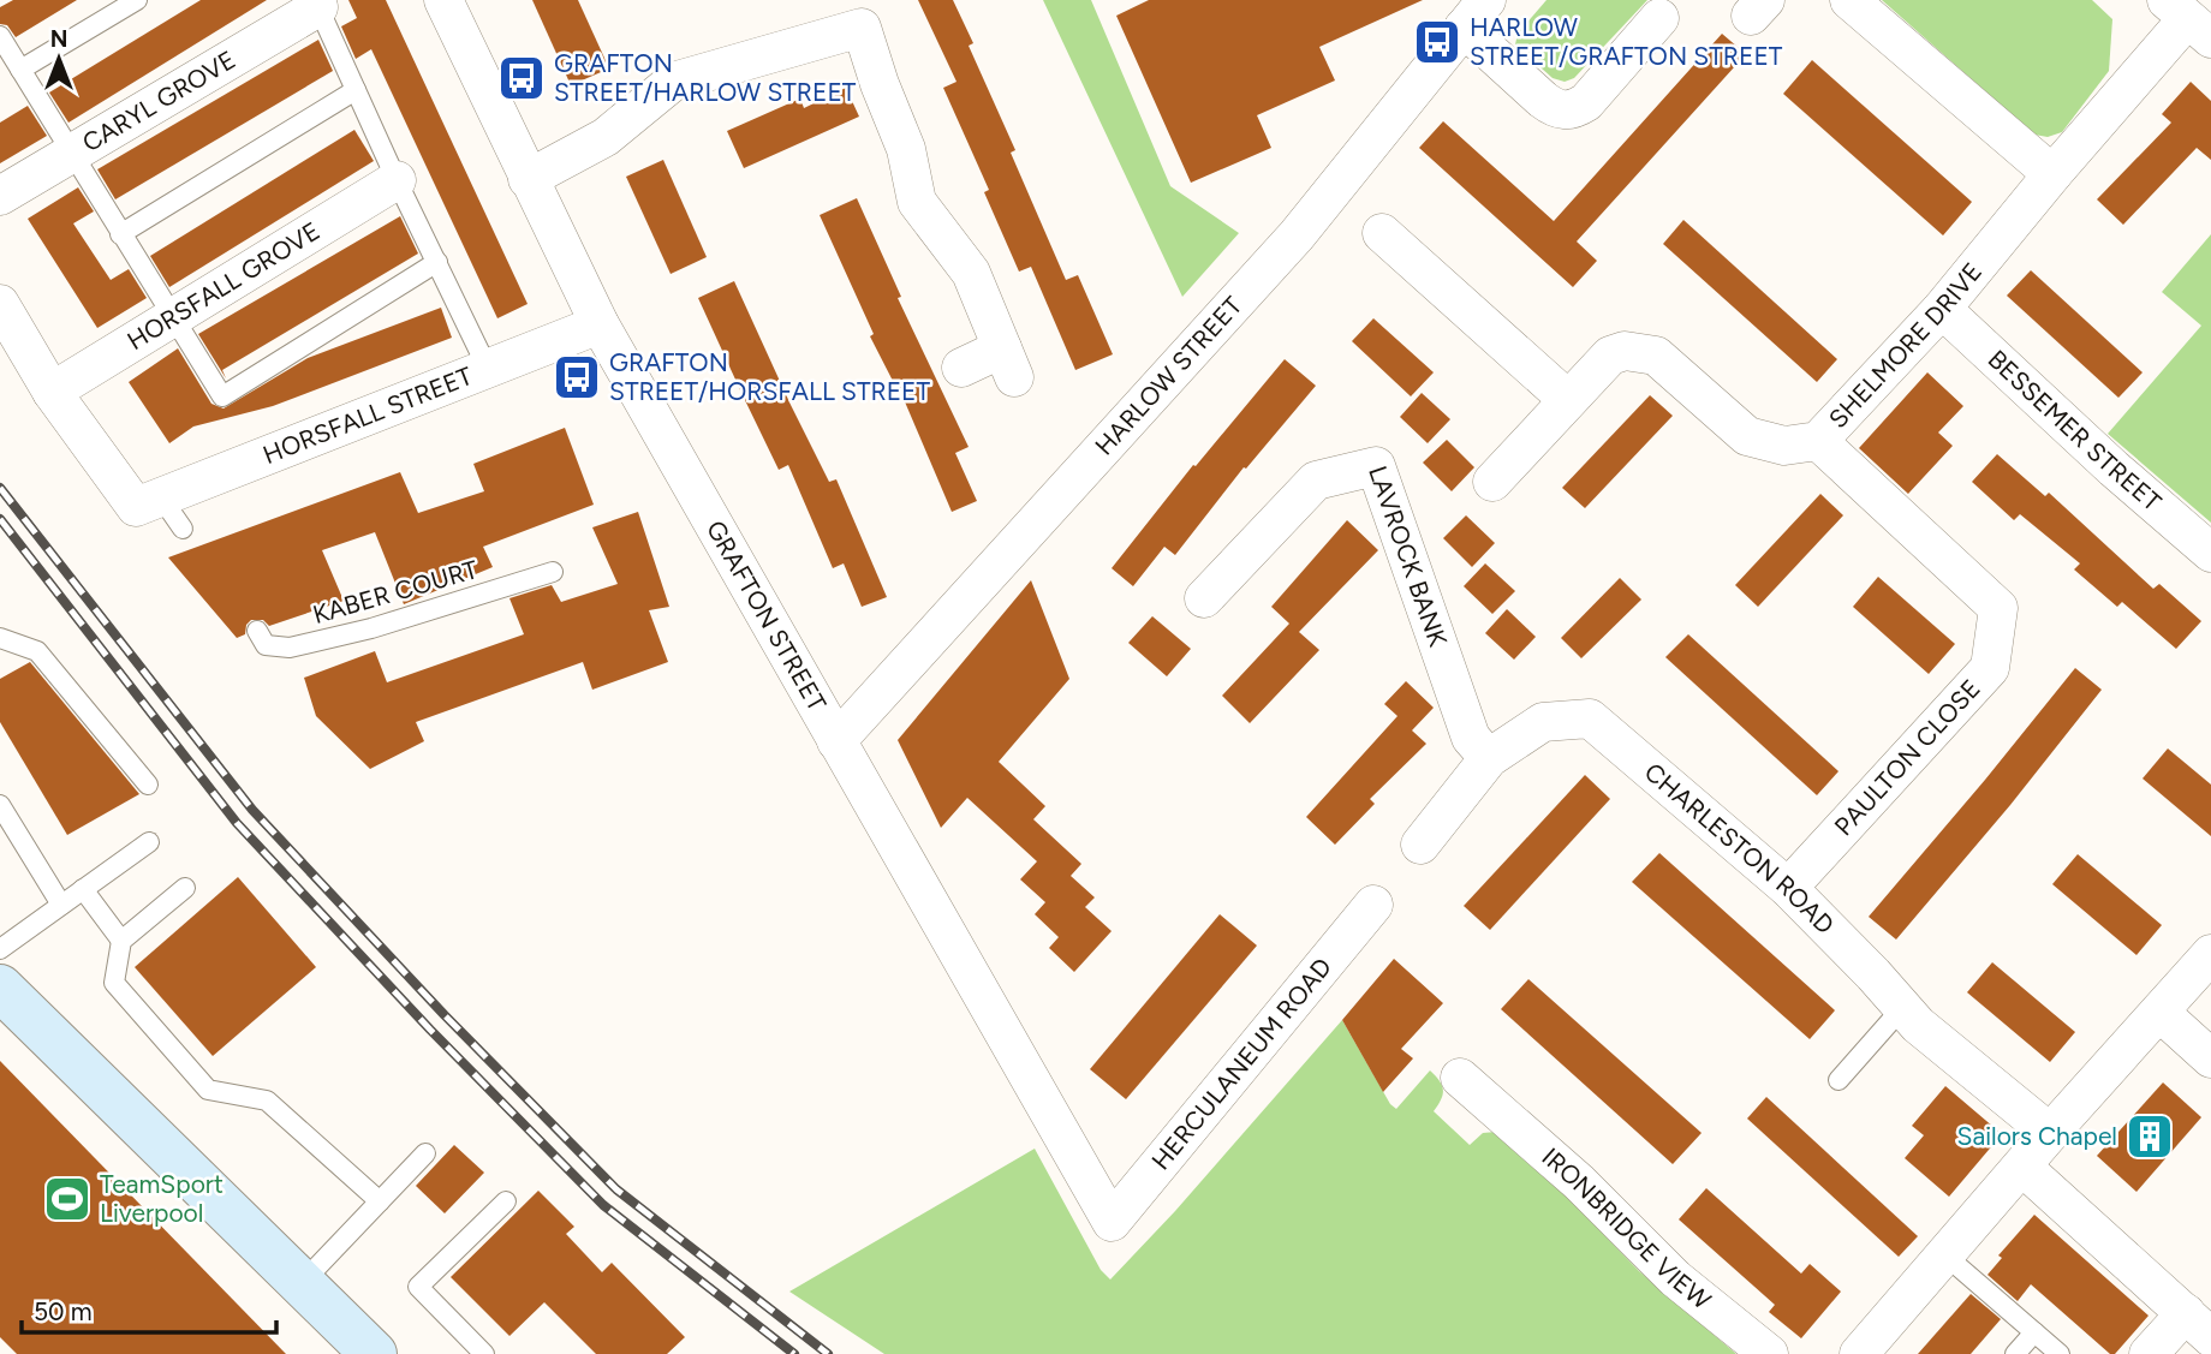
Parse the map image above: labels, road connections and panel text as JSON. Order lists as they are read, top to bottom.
{
  "streets": {
    "street": [
      "CARYL GROVE",
      "HORSFALL GROVE",
      "SHELMORE DRIVE",
      "HARLOW STREET",
      "HORSFALL STREET",
      "BESSEMER STREET",
      "LAVROCK BANK",
      "GRAFTON STREET",
      "PAULTON CLOSE",
      "CHARLESTON ROAD",
      "HERCULANEUM ROAD",
      "IRONBRIDGE VIEW"
    ],
    "lane": ["KABER COURT"]
  },
  "crossings": [
    ["SHELMORE DRIVE", "BESSEMER STREET"],
    ["SHELMORE DRIVE", "PAULTON CLOSE"],
    ["HARLOW STREET", "GRAFTON STREET"],
    ["HORSFALL STREET", "GRAFTON STREET"],
    ["LAVROCK BANK", "CHARLESTON ROAD"],
    ["GRAFTON STREET", "HERCULANEUM ROAD"],
    ["PAULTON CLOSE", "CHARLESTON ROAD"]
  ],
  "places": {
    "bus stop": ["HARLOW STREET/GRAFTON STREET", "GRAFTON STREET/HARLOW STREET", "GRAFTON STREET/HORSFALL STREET"],
    "building": ["Sailors Chapel"],
    "sports": ["TeamSport Liverpool"]
  },
  "scale_bar": "50 m",
  "north": "top"
}
